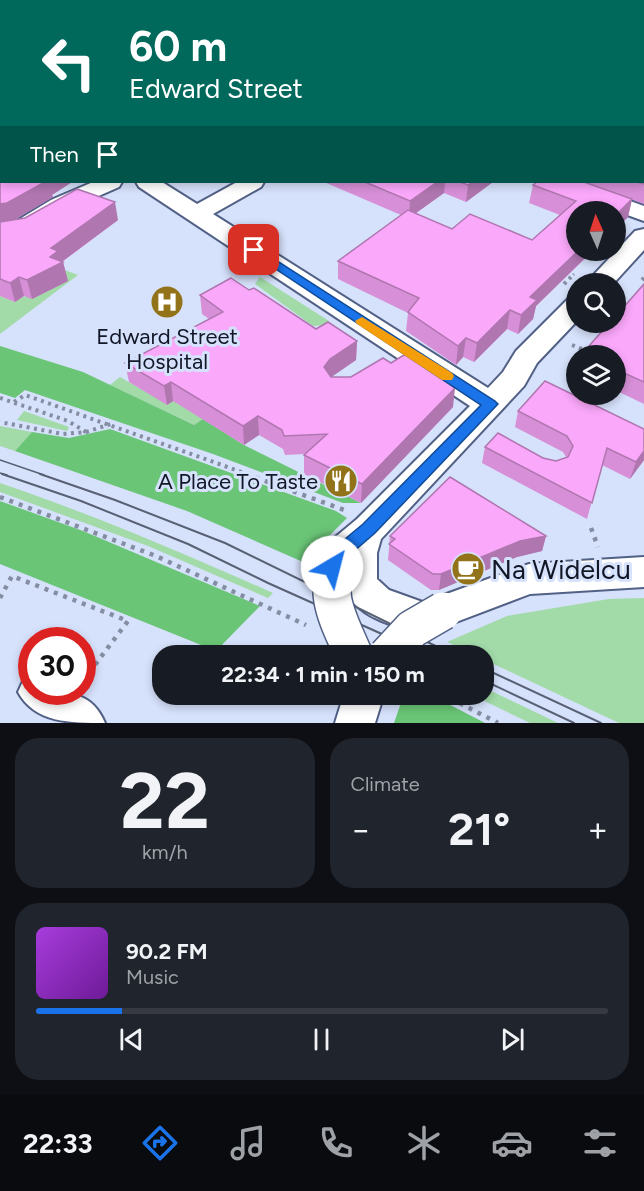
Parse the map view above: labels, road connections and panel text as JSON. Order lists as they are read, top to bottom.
{
  "places": {
    "hospital": ["Edward Street Hospital"],
    "restaurant": ["A Place To Taste"],
    "cafe": ["Na Widelcu"]
  },
  "north": "top",
  "page": {
    "turn": ["60 m", "Edward Street"],
    "then": "Then",
    "limit": "30",
    "trip": "22:34 · 1 min · 150 m",
    "tile": [
      ["22", "km/h"],
      "Climate"
    ],
    "heat": ["−", "21°", "+"],
    "song": ["90.2 FM", "Music"],
    "tabs": "22:33"
  }
}
